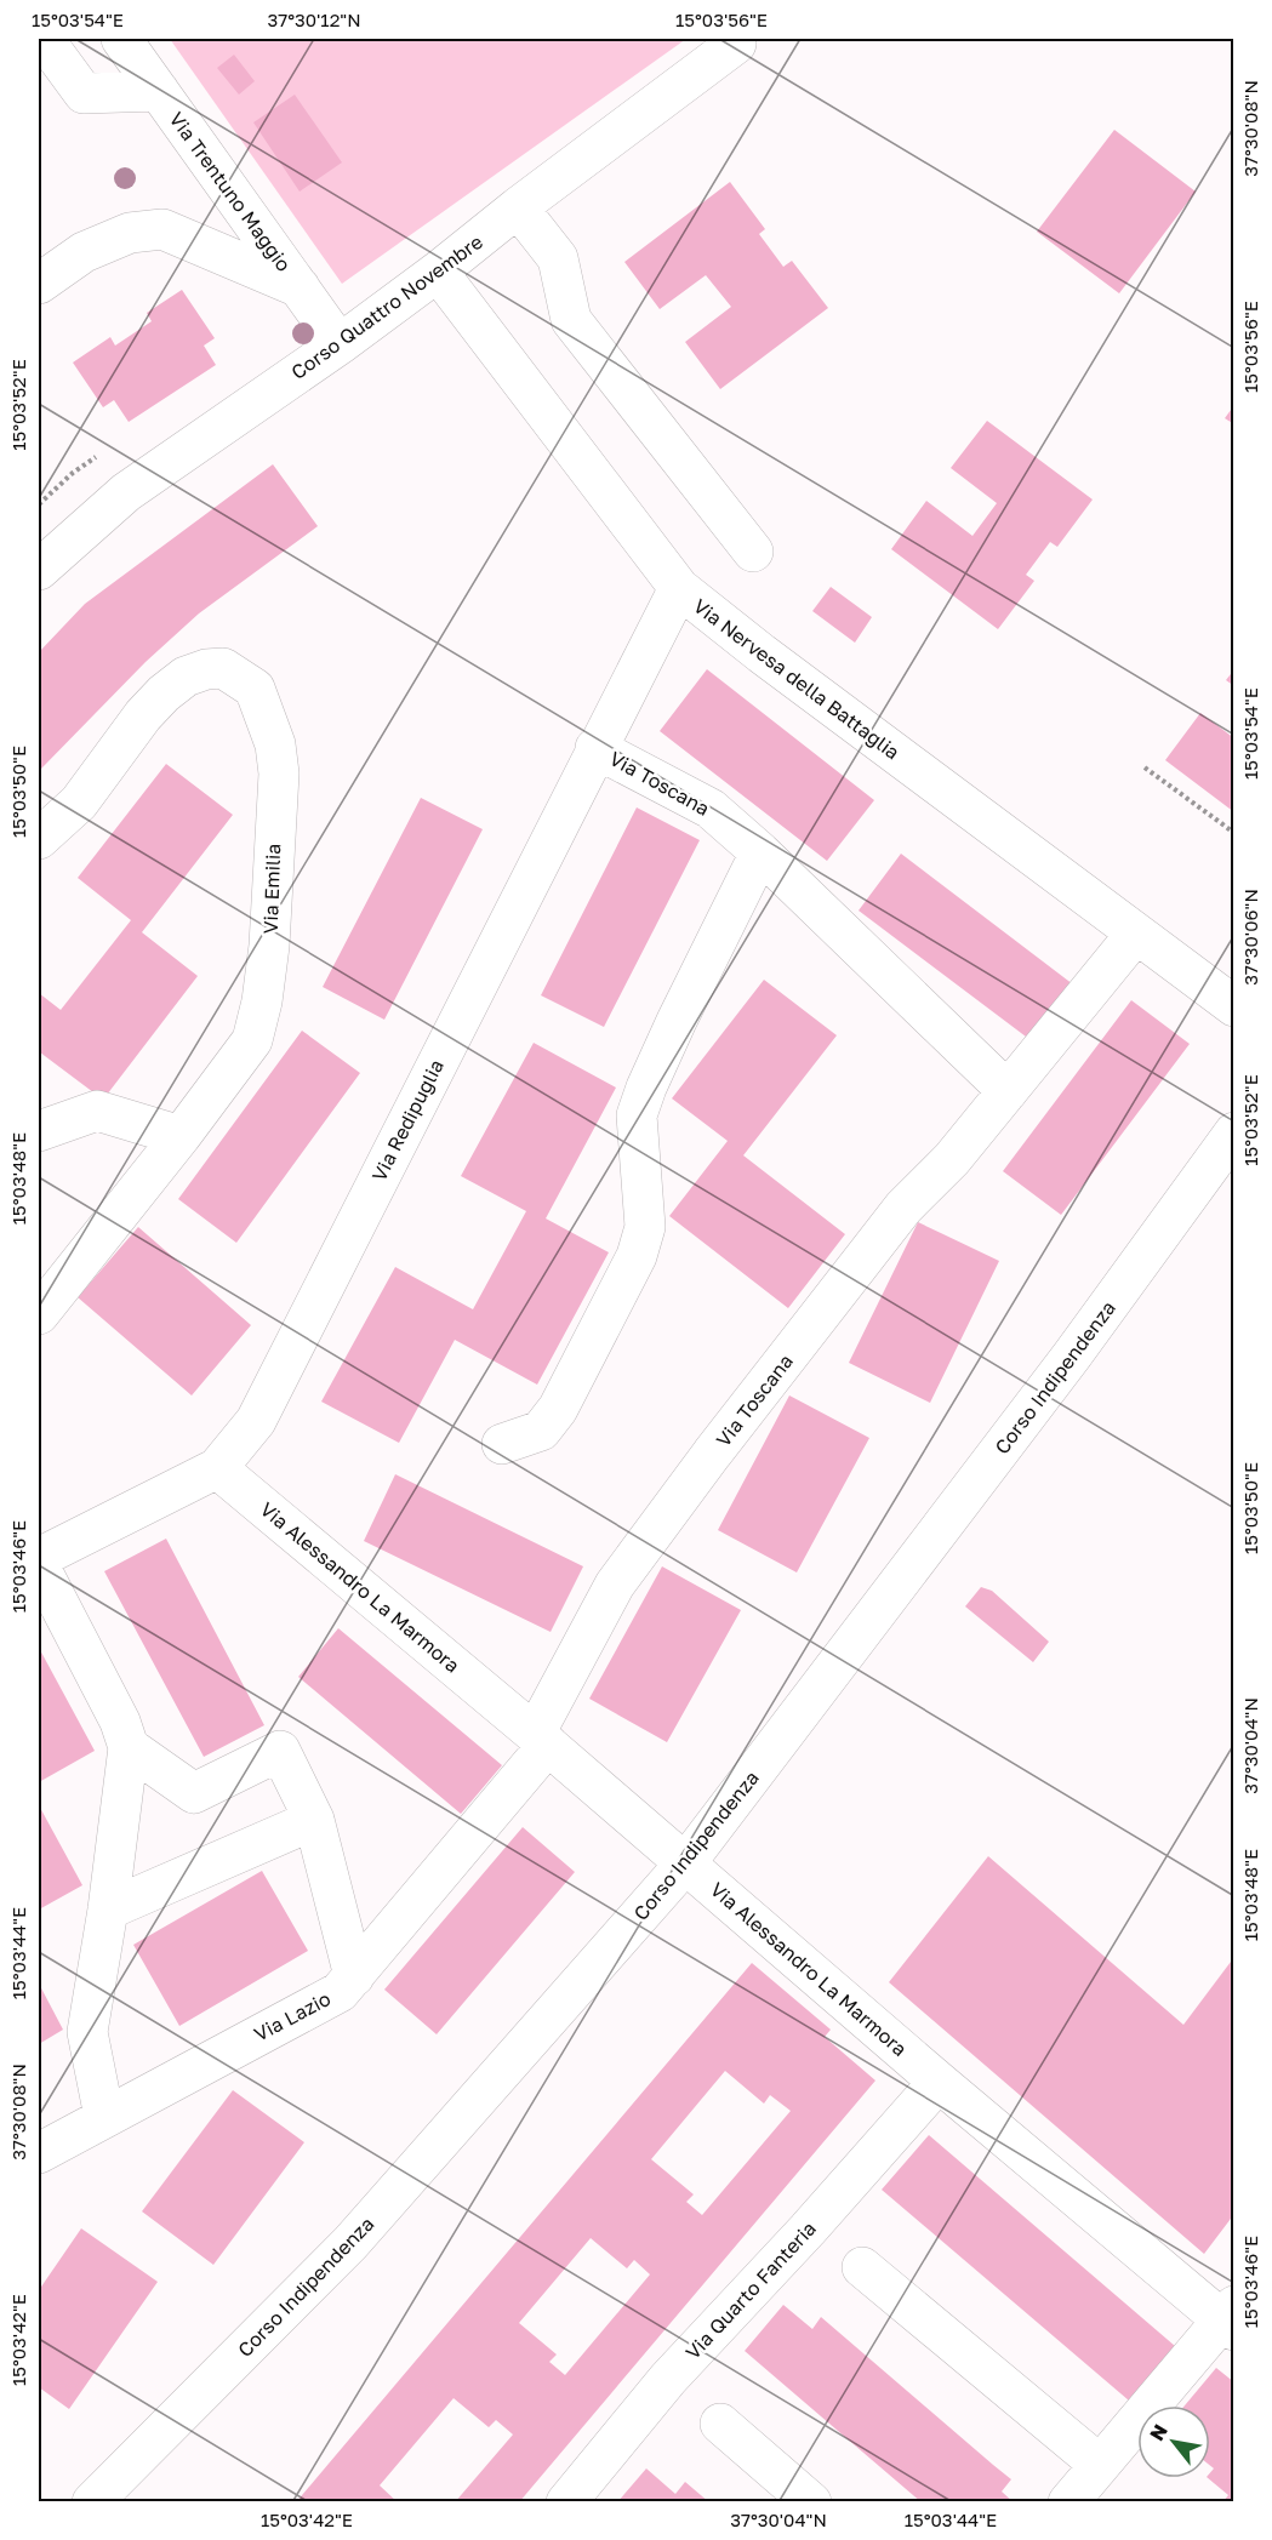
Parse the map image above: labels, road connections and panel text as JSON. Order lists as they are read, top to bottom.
{
  "streets": {
    "street": [
      "Via Trentuno Maggio",
      "Corso Quattro Novembre",
      "Via Nervesa della Battaglia",
      "Via Toscana",
      "Via Emilia",
      "Via Redipuglia",
      "Corso Indipendenza",
      "Via Alessandro La Marmora",
      "Via Lazio",
      "Via Quarto Fanteria"
    ]
  },
  "crossings": [
    ["Via Trentuno Maggio", "Corso Quattro Novembre"],
    ["Corso Quattro Novembre", "Via Nervesa della Battaglia"],
    ["Via Nervesa della Battaglia", "Via Toscana"],
    ["Via Nervesa della Battaglia", "Via Redipuglia"],
    ["Via Toscana", "Via Redipuglia"],
    ["Via Toscana", "Via Alessandro La Marmora"],
    ["Via Toscana", "Via Lazio"],
    ["Via Redipuglia", "Via Alessandro La Marmora"],
    ["Corso Indipendenza", "Via Alessandro La Marmora"],
    ["Via Alessandro La Marmora", "Via Lazio"],
    ["Via Alessandro La Marmora", "Via Quarto Fanteria"]
  ],
  "north": "top left",
  "coordinates": [
    "15°03'54\"E",
    "37°30'12\"N",
    "15°03'56\"E",
    "37°30'08\"N",
    "15°03'52\"E",
    "15°03'50\"E",
    "37°30'06\"N",
    "15°03'48\"E",
    "15°03'46\"E",
    "37°30'04\"N",
    "15°03'44\"E",
    "15°03'42\"E"
  ]
}
